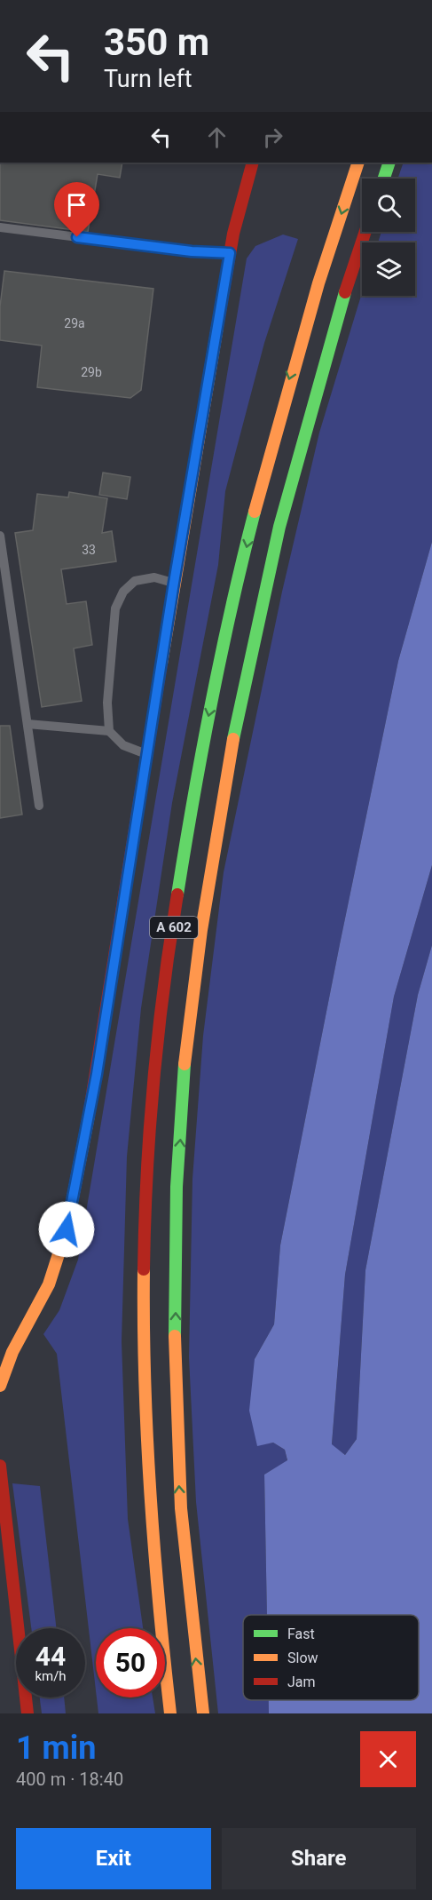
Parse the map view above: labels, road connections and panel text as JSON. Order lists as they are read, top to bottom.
{
  "streets": {
    "main road": ["A 602"]
  },
  "house_numbers": ["29a", "29b", "33"],
  "legend": ["Fast", "Slow", "Jam"],
  "page": {
    "turn": ["350 m", "Turn left"],
    "speed": "44 km/h",
    "limit": "50",
    "heading": ["1 min", "400 m · 18:40"],
    "buttons": ["Exit", "Share"]
  }
}
